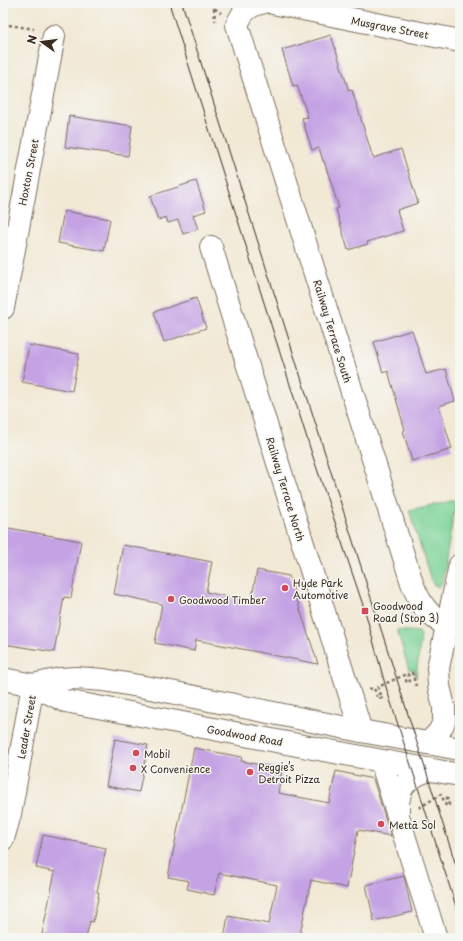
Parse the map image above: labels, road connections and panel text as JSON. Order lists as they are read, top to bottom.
{
  "streets": {
    "street": [
      "Musgrave Street",
      "Hoxton Street",
      "Railway Terrace South",
      "Railway Terrace North",
      "Leader Street",
      "Goodwood Road"
    ]
  },
  "crossings": [
    ["Railway Terrace North", "Goodwood Road"],
    ["Leader Street", "Goodwood Road"]
  ],
  "places": {
    "other": [
      "Hyde Park Automotive",
      "Goodwood Timber",
      "Mobil",
      "X Convenience",
      "Reggie’s Detroit Pizza",
      "Mettā Sol"
    ],
    "transit": ["Goodwood Road (Stop 3)"]
  },
  "north": "left"
}
